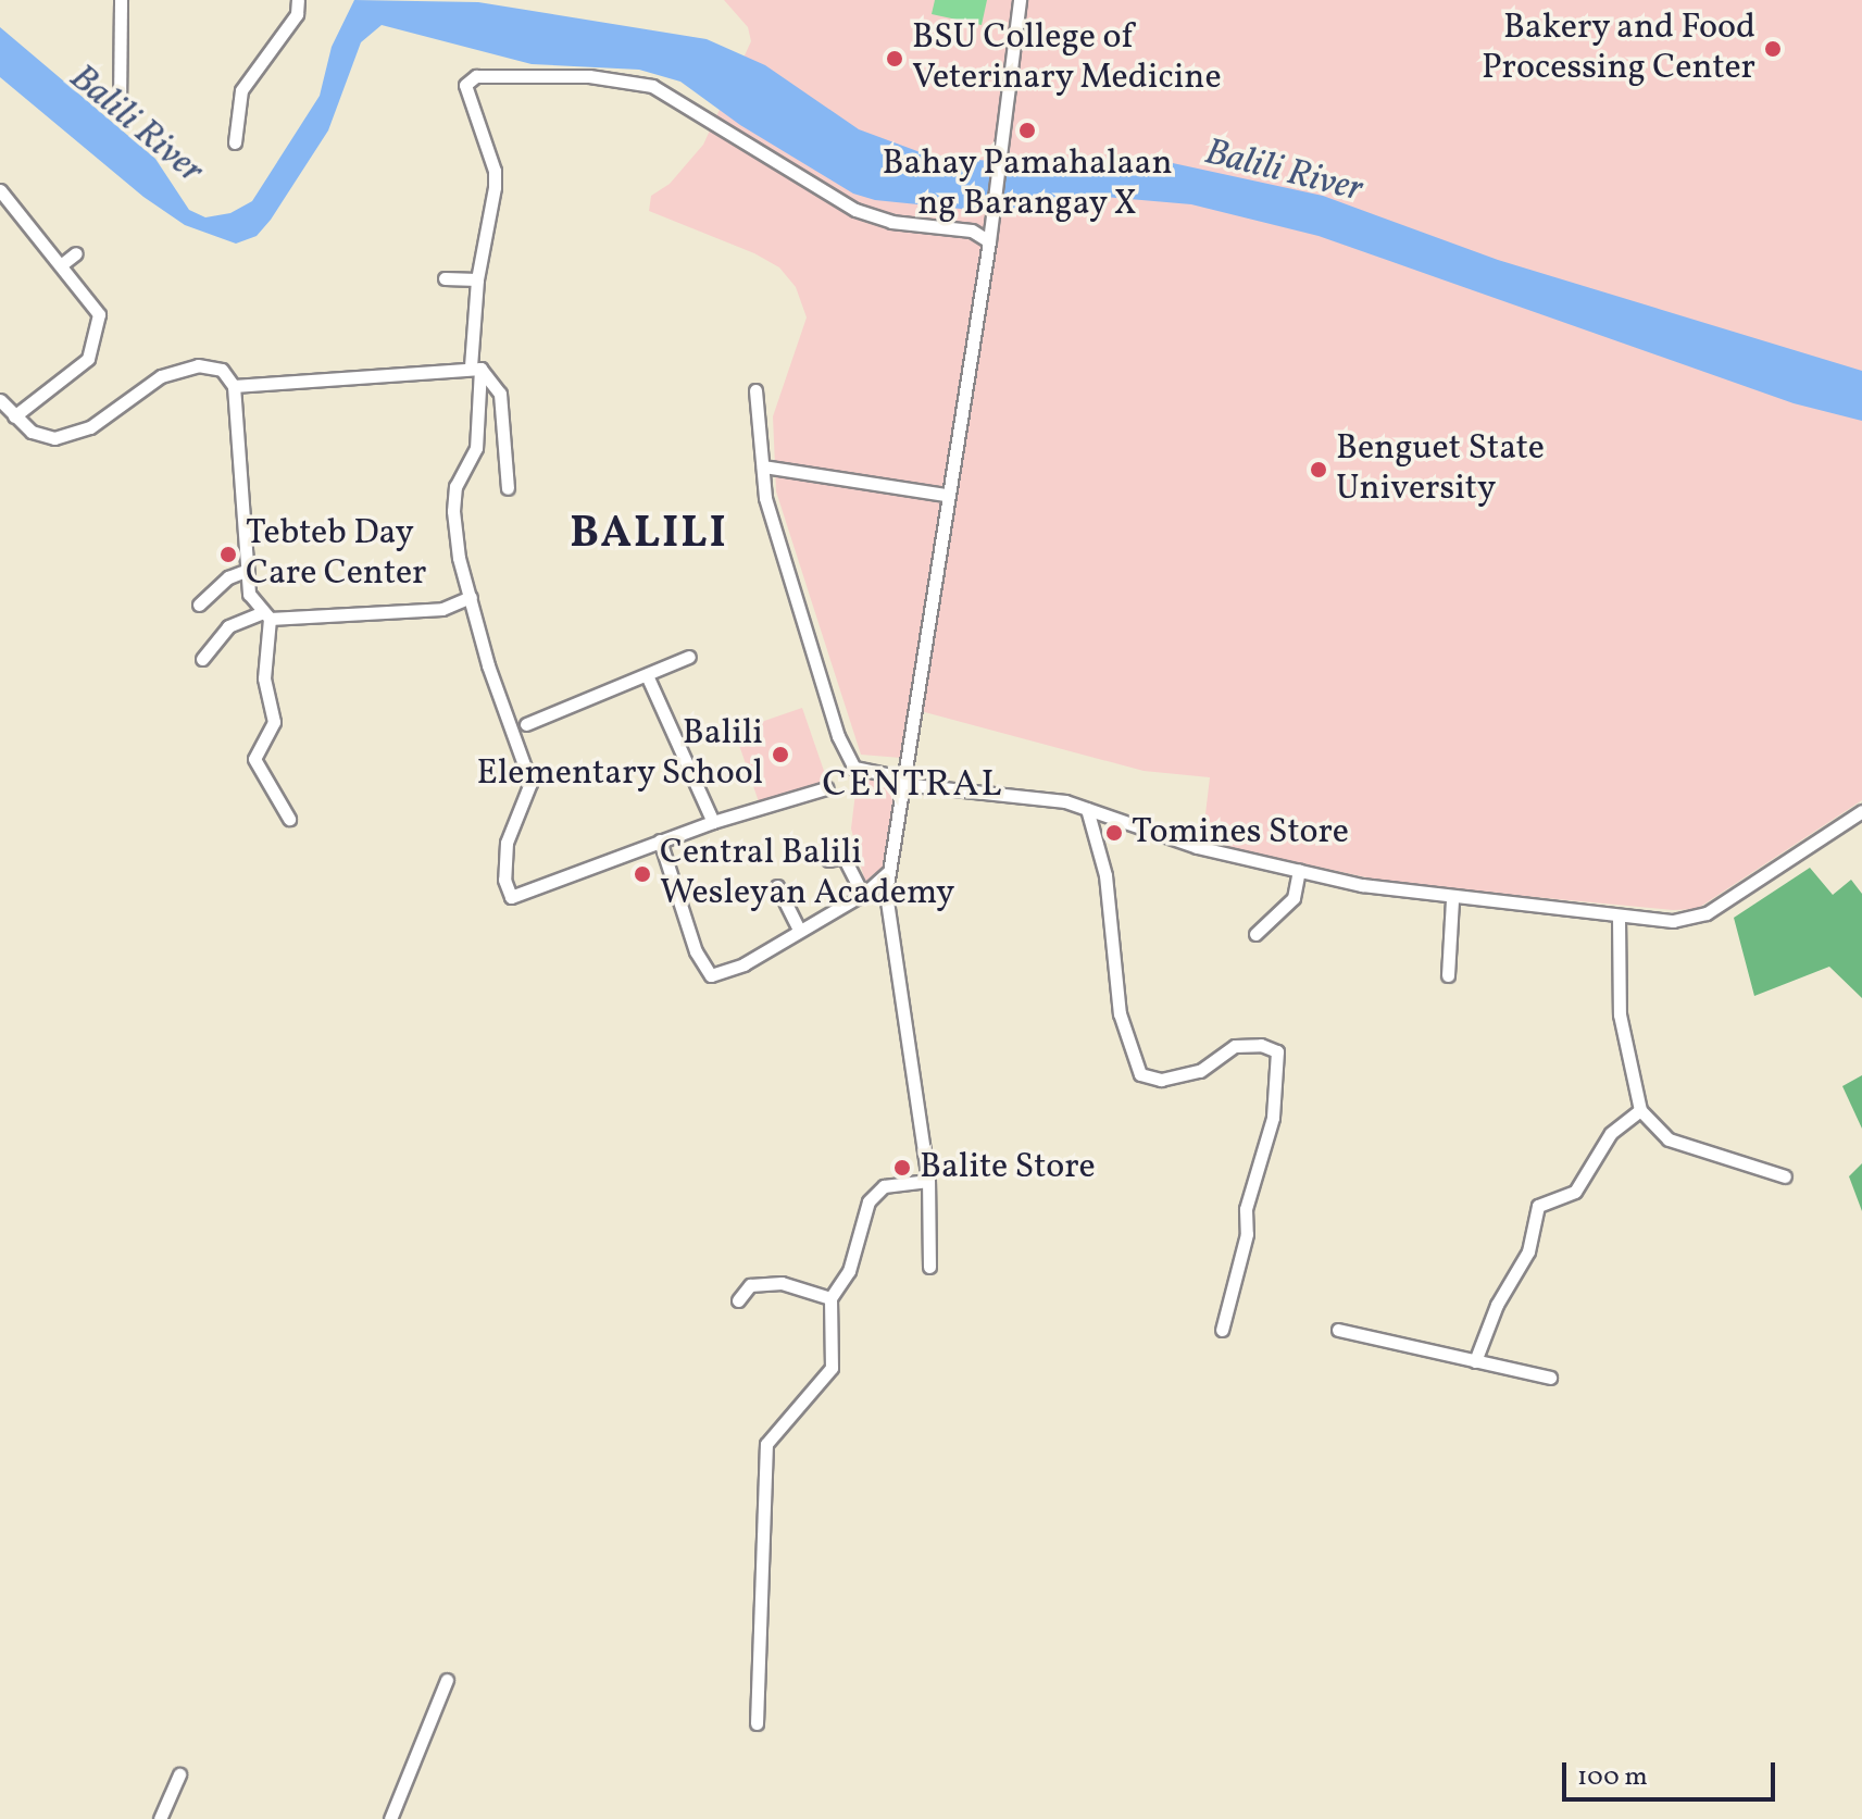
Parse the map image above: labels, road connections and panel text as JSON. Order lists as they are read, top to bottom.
{
  "districts": ["BALILI", "CENTRAL"],
  "water": ["Balili River"],
  "places": [
    "Bakery and Food Processing Center",
    "BSU College of Veterinary Medicine",
    "Bahay Pamahalaan ng Barangay X",
    "Benguet State University",
    "Tebteb Day Care Center",
    "Balili Elementary School",
    "Tomines Store",
    "Central Balili Wesleyan Academy",
    "Balite Store"
  ],
  "scale_bar": "100 m"
}
